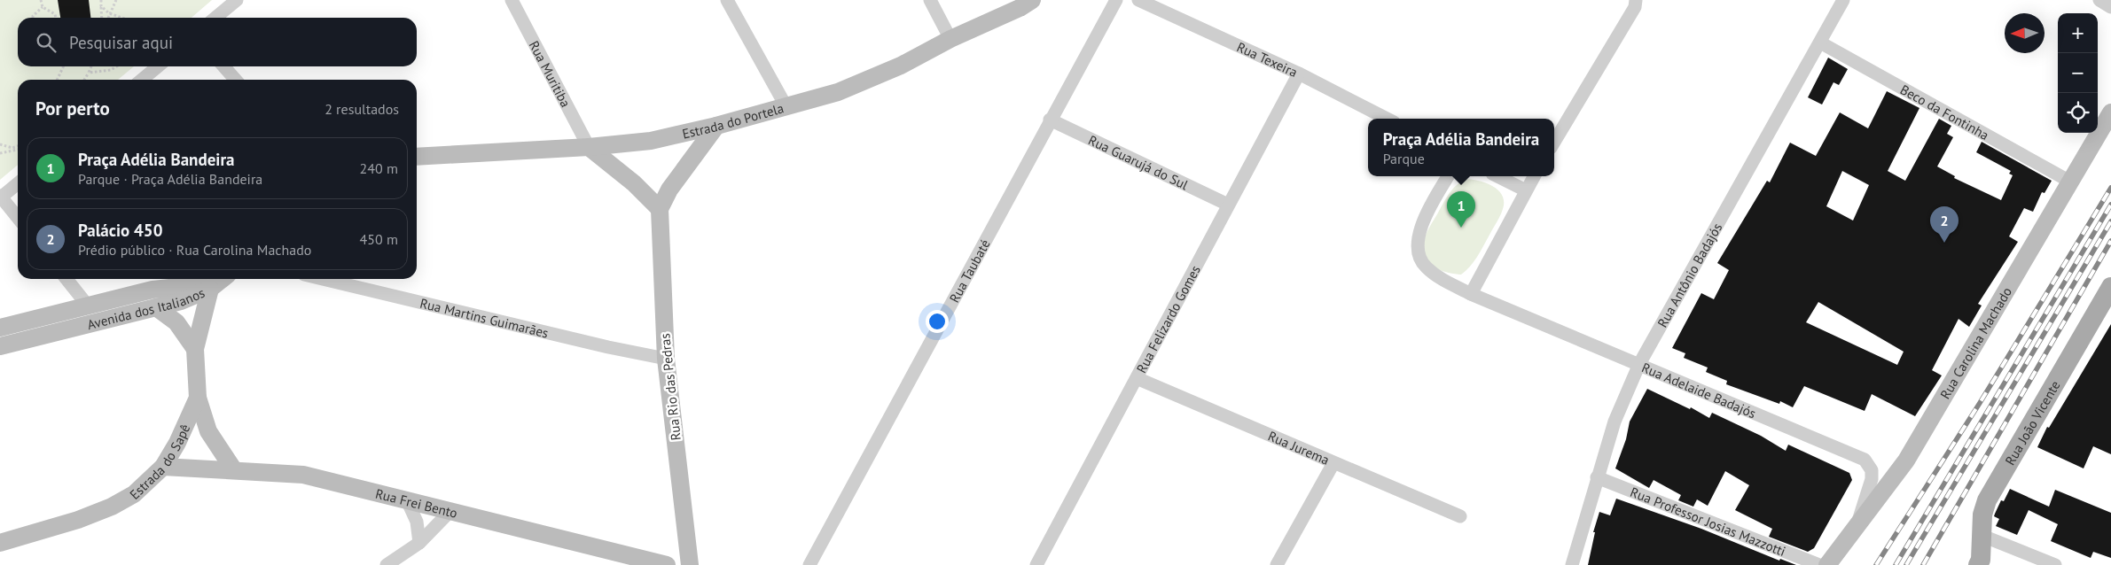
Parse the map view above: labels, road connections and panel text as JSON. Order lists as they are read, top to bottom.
{
  "streets": {
    "main road": [
      "Estrada do Portela",
      "Avenida dos Italianos",
      "Rua Carolina Machado",
      "Rua Rio das Pedras",
      "Rua João Vicente",
      "Estrada do Sapê",
      "Rua Frei Bento"
    ],
    "street": [
      "Rua Texeira",
      "Rua Muritiba",
      "Beco da Fontinha",
      "Rua Guarujá do Sul",
      "Rua Taubaté",
      "Rua Antônio Badajós",
      "Rua Martins Guimarães",
      "Rua Felizardo Gomes",
      "Rua Adelaide Badajós",
      "Rua Jurema",
      "Rua Professor Josias Mazzotti"
    ]
  },
  "crossings": [
    ["Rua Texeira", "Rua Felizardo Gomes"],
    ["Rua Muritiba", "Estrada do Portela"],
    ["Beco da Fontinha", "Rua Antônio Badajós"],
    ["Beco da Fontinha", "Rua Carolina Machado"],
    ["Estrada do Portela", "Rua Rio das Pedras"],
    ["Rua Guarujá do Sul", "Rua Taubaté"],
    ["Rua Guarujá do Sul", "Rua Felizardo Gomes"],
    ["Rua Antônio Badajós", "Rua Adelaide Badajós"],
    ["Rua Antônio Badajós", "Rua Professor Josias Mazzotti"],
    ["Avenida dos Italianos", "Estrada do Sapê"],
    ["Rua Martins Guimarães", "Rua Rio das Pedras"],
    ["Rua Felizardo Gomes", "Rua Jurema"],
    ["Rua Carolina Machado", "Rua Adelaide Badajós"],
    ["Estrada do Sapê", "Rua Frei Bento"]
  ],
  "north": "left",
  "page": {
    "map_buttons": ["+", "−"],
    "search": "Pesquisar aqui",
    "heading": ["Por perto", "2 resultados"],
    "popup": ["Praça Adélia Bandeira", "Parque"],
    "list": [
      {
        "mark": "1",
        "name": "Praça Adélia Bandeira",
        "note": "Parque · Praça Adélia Bandeira",
        "value": "240 m"
      },
      {
        "mark": "2",
        "name": "Palácio 450",
        "note": "Prédio público · Rua Carolina Machado",
        "value": "450 m"
      }
    ],
    "pins": ["1", "2"]
  }
}
